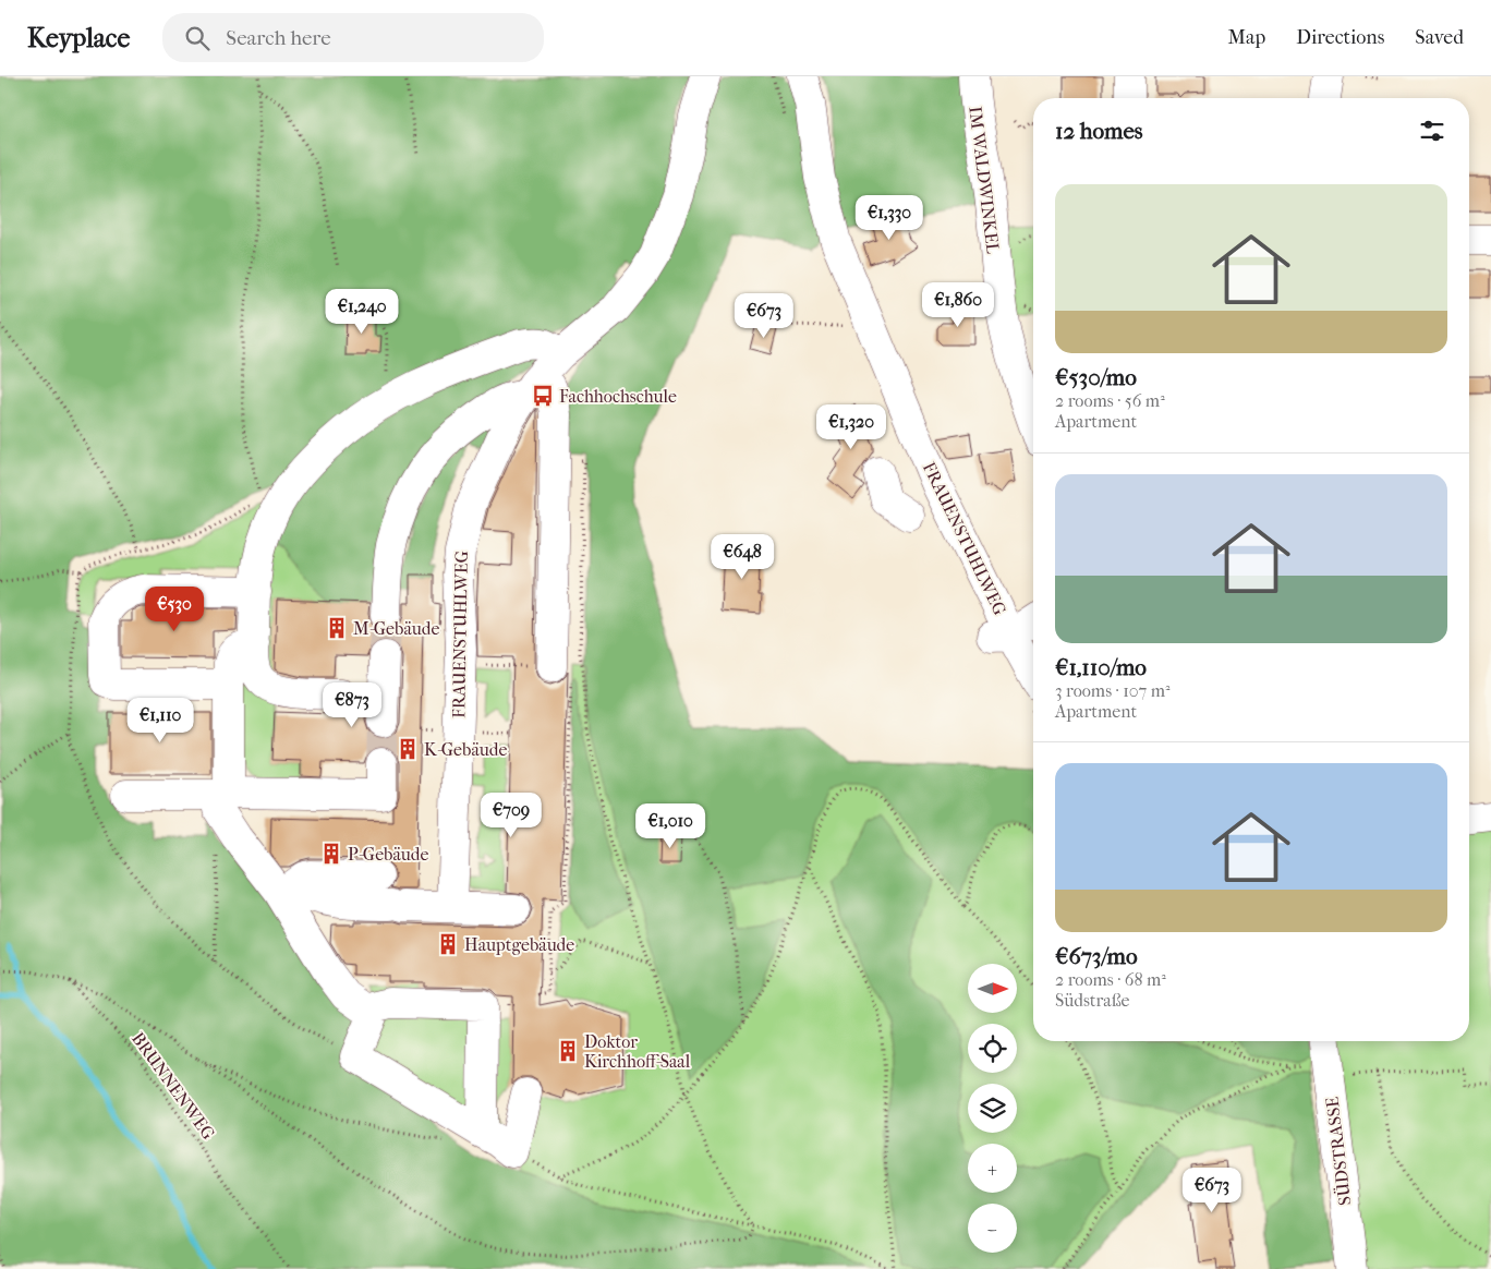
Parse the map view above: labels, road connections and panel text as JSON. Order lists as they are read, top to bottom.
{
  "streets": {
    "street": ["IM WALDWINKEL", "FRAUENSTUHLWEG", "SÜDSTRASSE"],
    "path": ["BRUNNENWEG"]
  },
  "places": {
    "bus stop": ["Fachhochschule"],
    "building": [
      "M-Gebäude",
      "K-Gebäude",
      "P-Gebäude",
      "Hauptgebäude",
      "Doktor Kirchhoff-Saal"
    ]
  },
  "north": "right",
  "page": {
    "header": "Keyplace",
    "search": "Search here",
    "nav": ["Map", "Directions", "Saved"],
    "heading": "12 homes",
    "list": [
      {
        "name": "€530/mo",
        "note": "2 rooms · 56 m² · Apartment"
      },
      {
        "name": "€1,110/mo",
        "note": "3 rooms · 107 m² · Apartment"
      },
      {
        "name": "€673/mo",
        "note": "2 rooms · 68 m² · Südstraße"
      }
    ],
    "price": [
      "€1,330",
      "€1,860",
      "€1,240",
      "€673",
      "€1,320",
      "€648",
      "€530",
      "€873",
      "€1,110",
      "€709",
      "€1,010",
      "€673"
    ],
    "map_buttons": ["+", "−"]
  }
}
